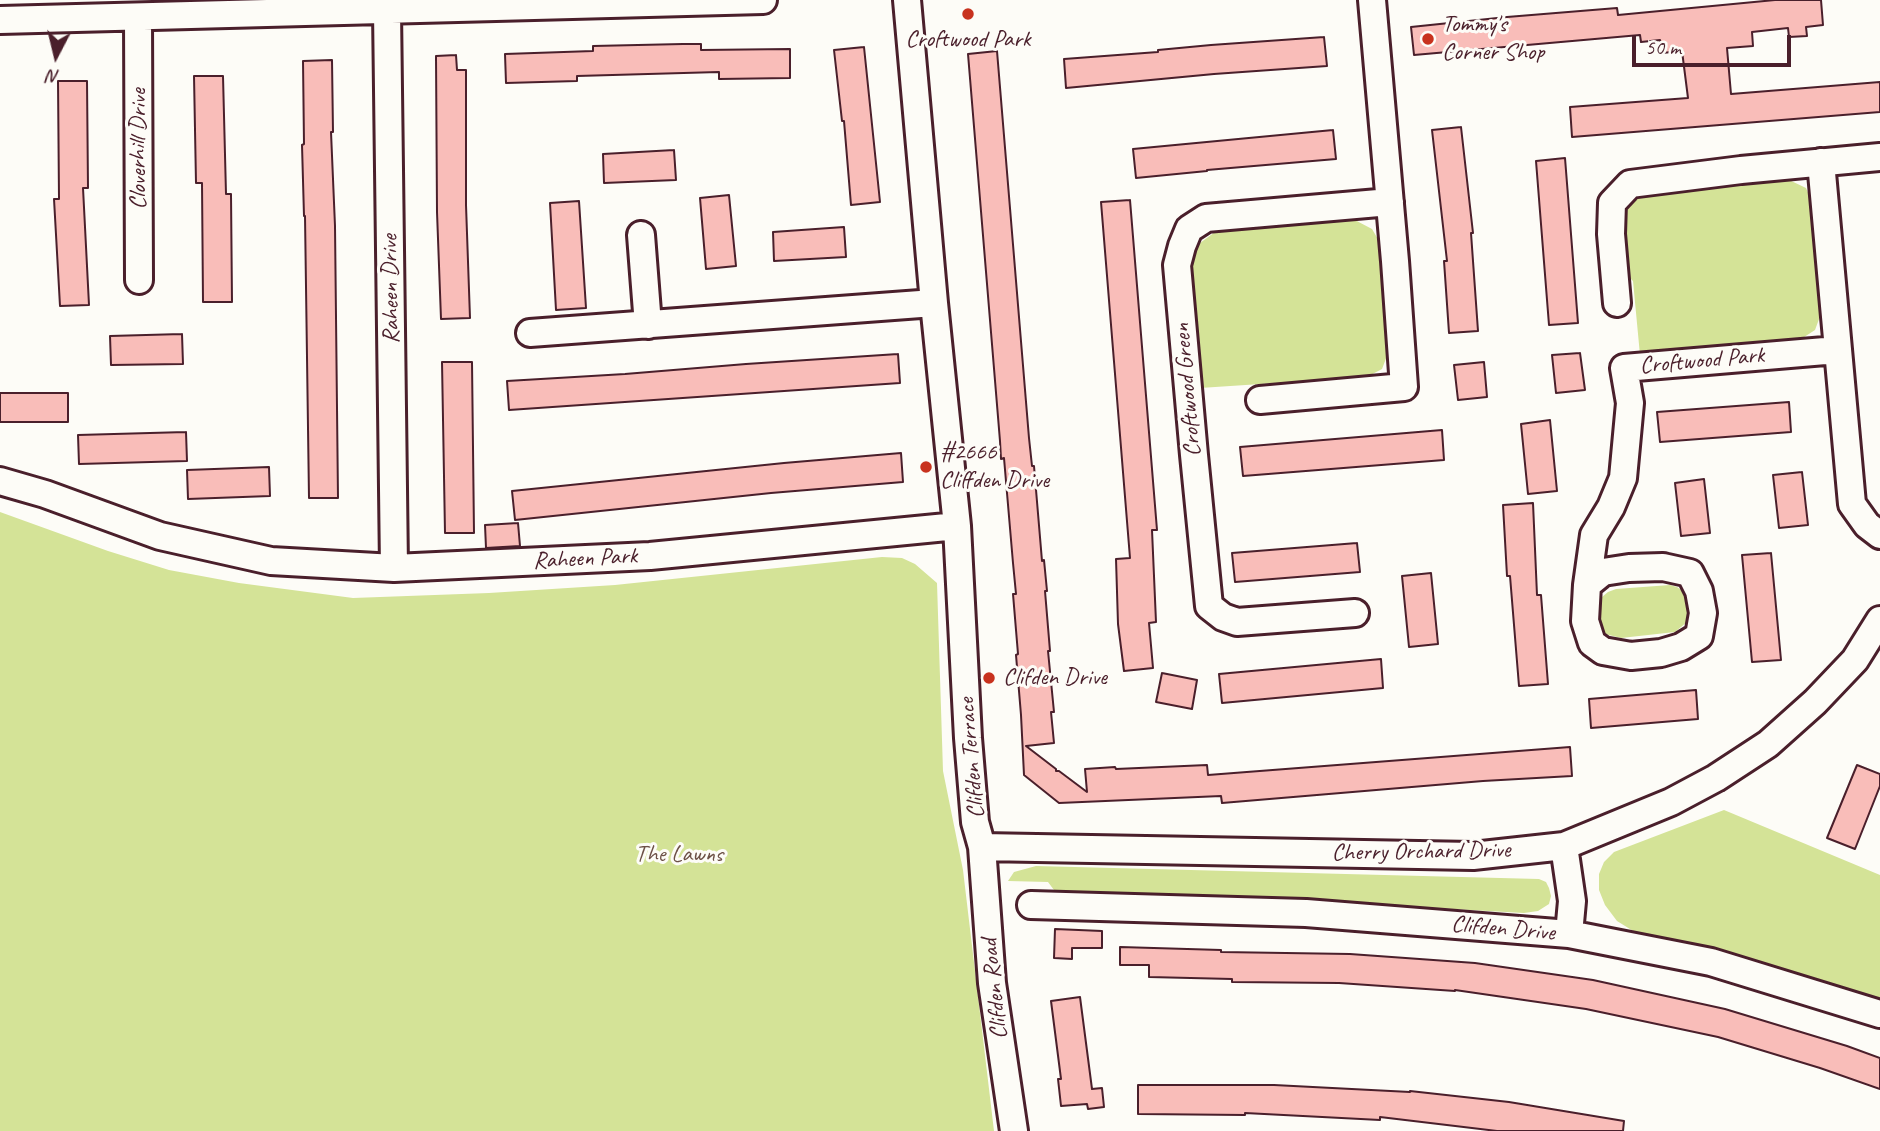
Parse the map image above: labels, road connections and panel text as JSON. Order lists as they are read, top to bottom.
{
  "streets": {
    "street": [
      "Cloverhill Drive",
      "Raheen Drive",
      "Croftwood Park",
      "Croftwood Green",
      "Raheen Park",
      "Clifden Terrace",
      "Cherry Orchard Drive",
      "Clifden Drive",
      "Clifden Road"
    ]
  },
  "crossings": [
    ["Raheen Drive", "Raheen Park"],
    ["Raheen Park", "Clifden Terrace"],
    ["Clifden Terrace", "Cherry Orchard Drive"],
    ["Clifden Terrace", "Clifden Road"]
  ],
  "parks": ["The Lawns"],
  "places": [
    "Croftwood Park",
    "Tommy's Corner Shop",
    "#2666 Cliffden Drive",
    "Clifden Drive"
  ],
  "scale_bar": "50 m",
  "north": "bottom"
}
